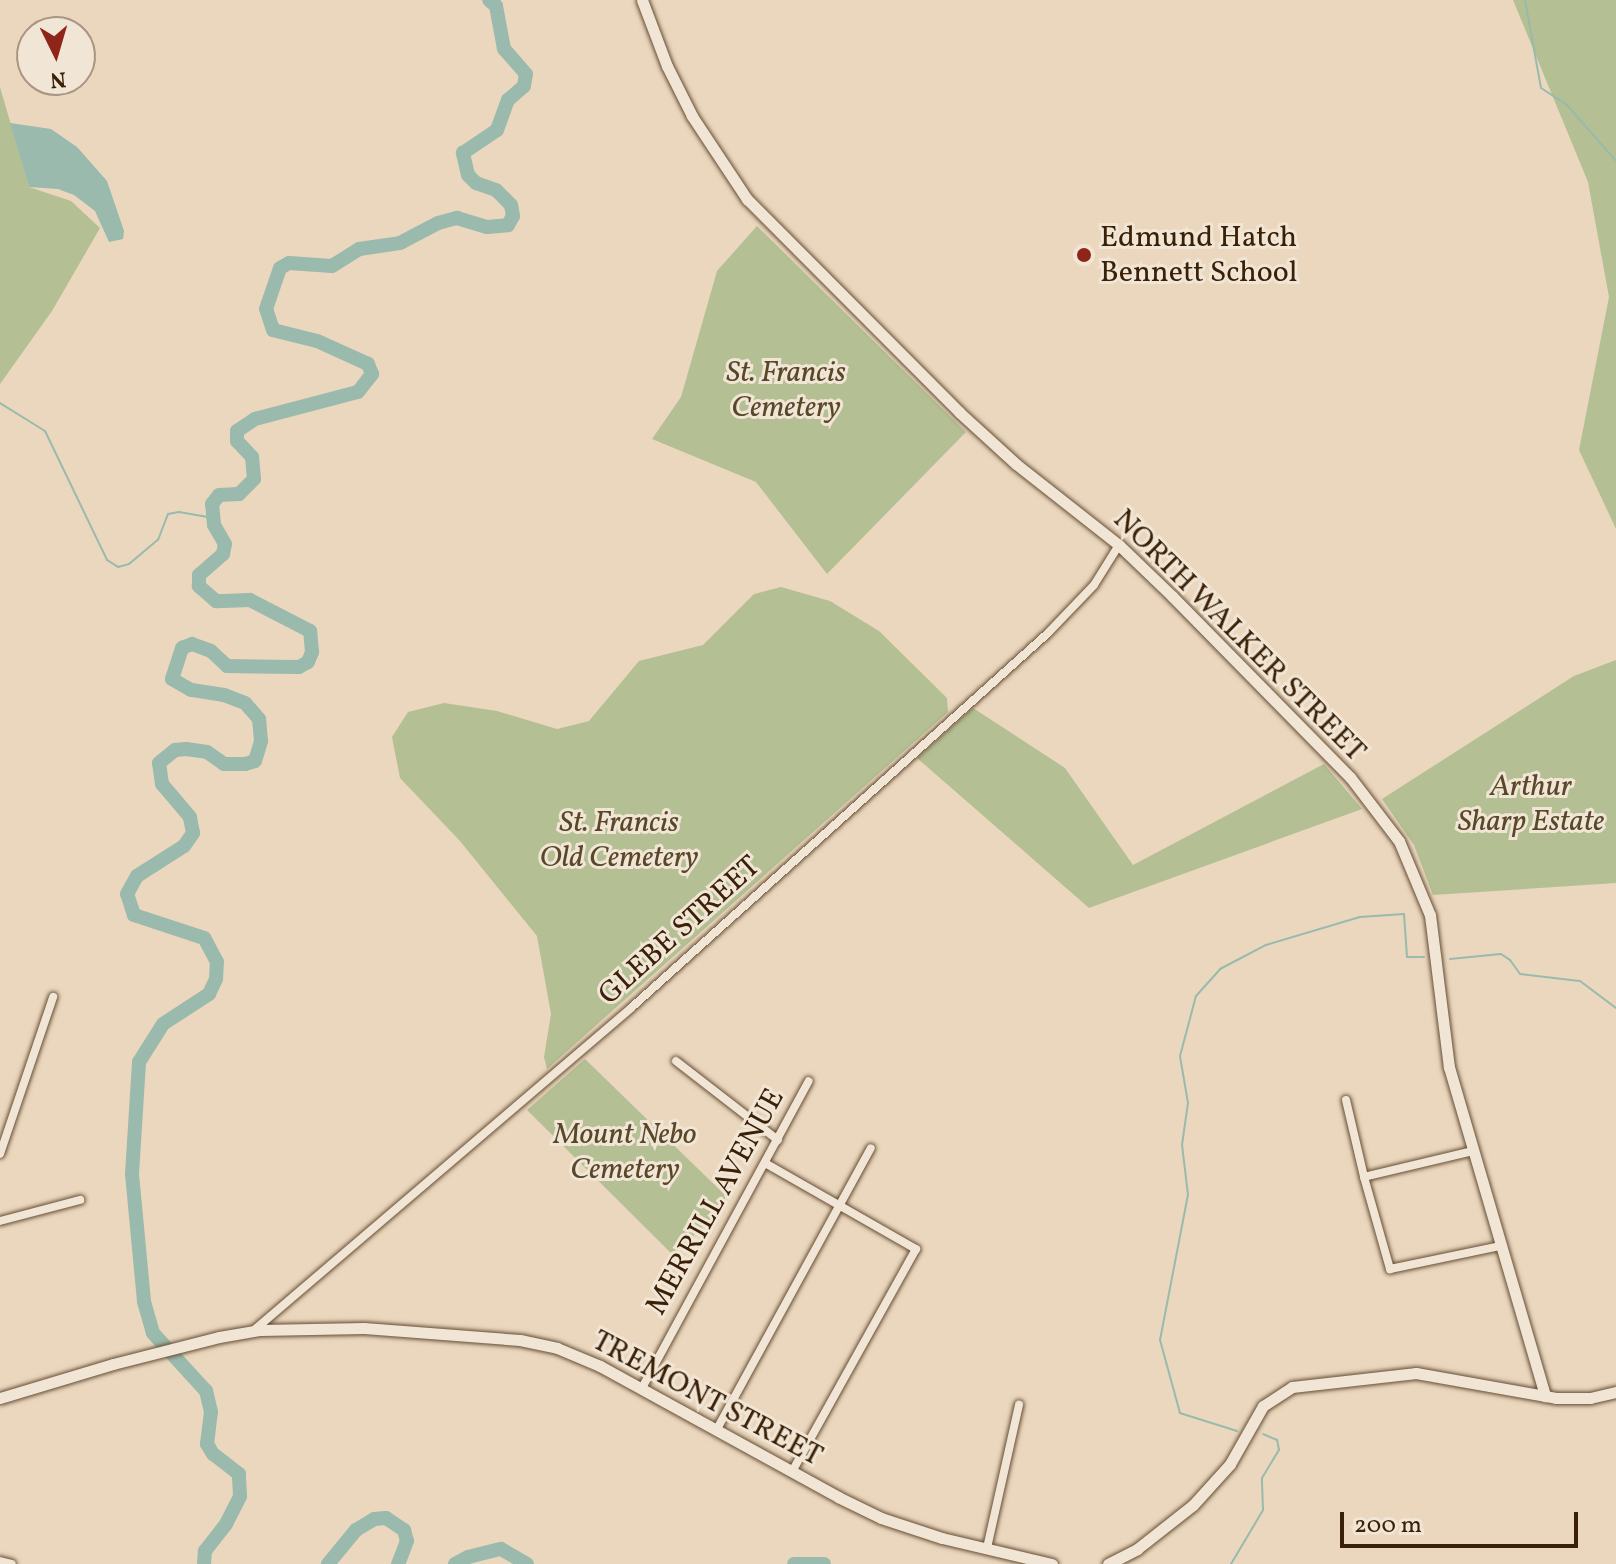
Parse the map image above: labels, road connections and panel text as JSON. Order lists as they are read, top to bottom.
{
  "streets": {
    "main road": ["NORTH WALKER STREET", "TREMONT STREET"],
    "street": ["GLEBE STREET", "MERRILL AVENUE"]
  },
  "crossings": [
    ["NORTH WALKER STREET", "GLEBE STREET"],
    ["GLEBE STREET", "TREMONT STREET"],
    ["MERRILL AVENUE", "TREMONT STREET"]
  ],
  "parks": [
    "St. Francis Cemetery",
    "Arthur Sharp Estate",
    "St. Francis Old Cemetery",
    "Mount Nebo Cemetery"
  ],
  "places": ["Edmund Hatch Bennett School"],
  "scale_bar": "200 m",
  "north": "bottom"
}
